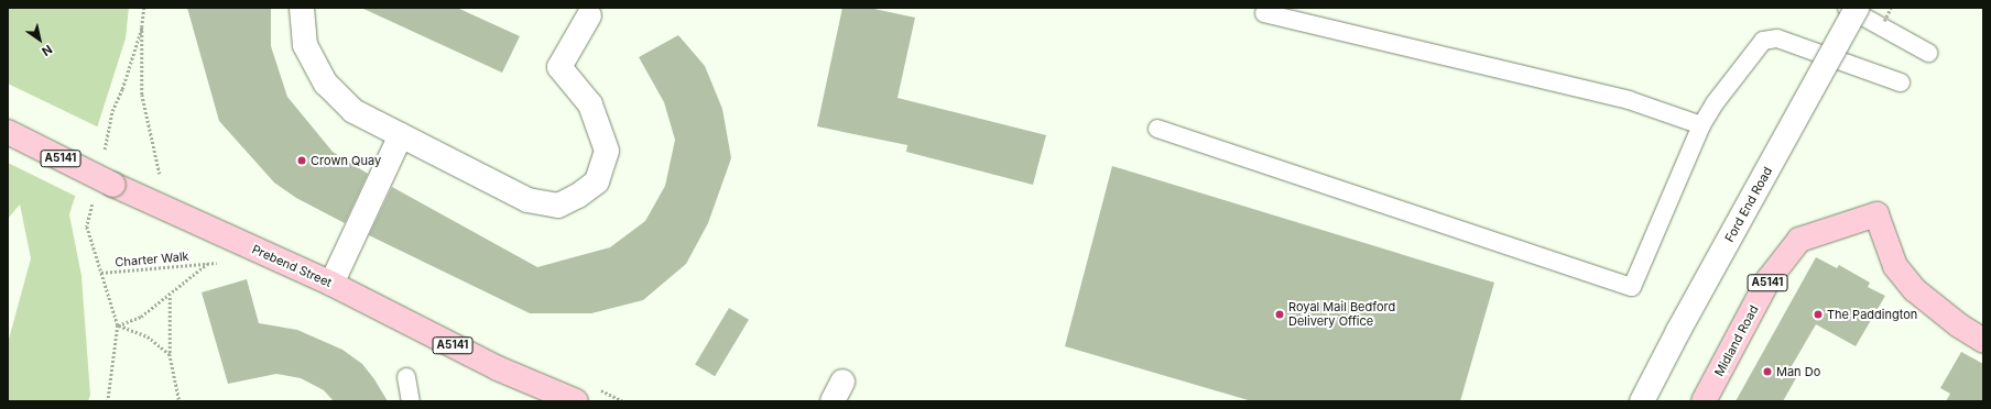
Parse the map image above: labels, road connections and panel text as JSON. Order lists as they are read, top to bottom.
{
  "streets": {
    "main road": ["A5141", "Prebend Street", "Midland Road"],
    "street": ["Ford End Road"],
    "path": ["Charter Walk"]
  },
  "places": [
    "Crown Quay",
    "Royal Mail Bedford Delivery Office",
    "The Paddington",
    "Man Do"
  ],
  "north": "bottom right"
}
